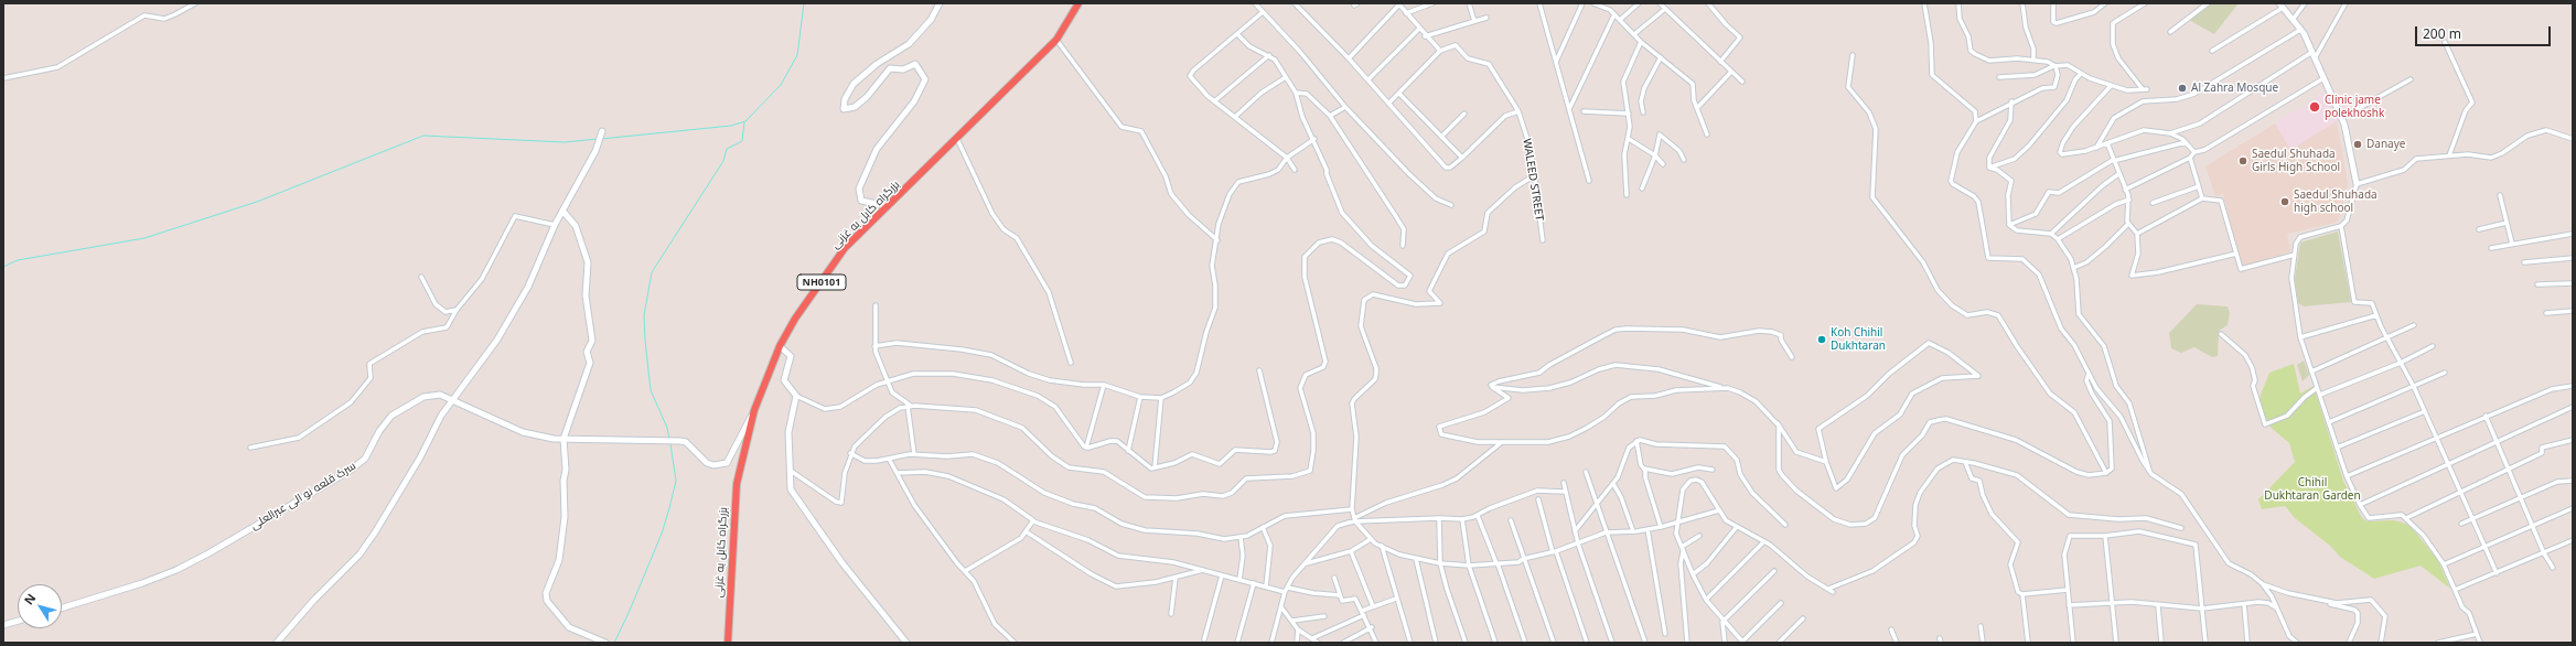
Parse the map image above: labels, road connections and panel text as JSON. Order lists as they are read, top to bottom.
{
  "streets": {
    "highway": ["بزرگراه کابل به غزنی", "NH0101"],
    "street": ["WALEED STREET", "سرک قلعه نو الی عبرالعلی"]
  },
  "crossings": [
    ["بزرگراه کابل به غزنی", "سرک قلعه نو الی عبرالعلی"]
  ],
  "parks": ["Chihil Dukhtaran Garden"],
  "places": [
    "Al Zahra Mosque",
    "Clinic jame polekhoshk",
    "Danaye",
    "Saedul Shuhada Girls High School",
    "Saedul Shuhada high school",
    "Koh Chihil Dukhtaran"
  ],
  "scale_bar": "200 m",
  "north": "top left"
}
